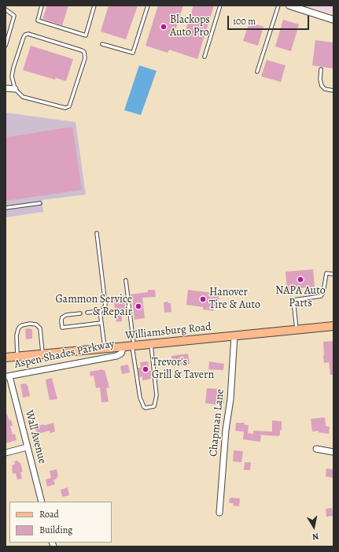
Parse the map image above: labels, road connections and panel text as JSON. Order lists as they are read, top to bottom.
{
  "streets": {
    "main road": ["Williamsburg Road"],
    "street": ["Aspen Shades Parkway", "Chapman Lane", "Wall Avenue"]
  },
  "crossings": [
    ["Williamsburg Road", "Aspen Shades Parkway"],
    ["Williamsburg Road", "Chapman Lane"],
    ["Aspen Shades Parkway", "Wall Avenue"]
  ],
  "places": [
    "Blackops Auto Pro",
    "NAPA Auto Parts",
    "Hanover Tire & Auto",
    "Gammon Service & Repair",
    "Trevor's Grill & Tavern"
  ],
  "legend": ["Road", "Building"],
  "scale_bar": "100 m",
  "north": "bottom"
}
